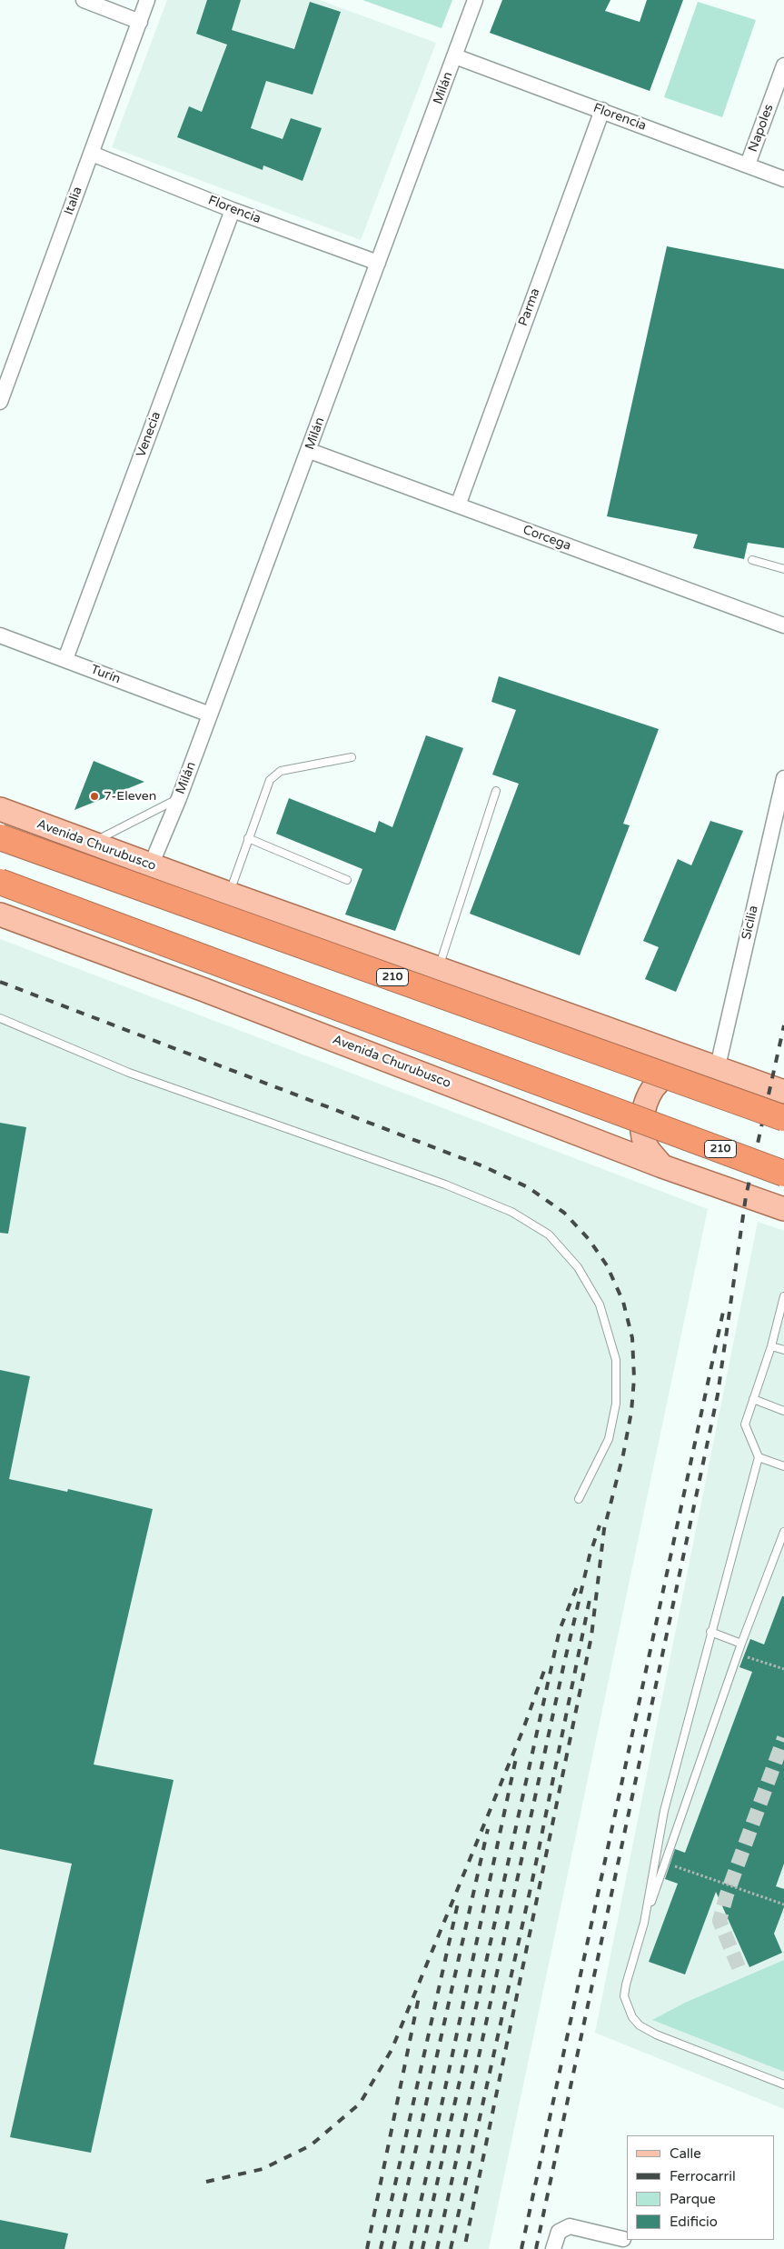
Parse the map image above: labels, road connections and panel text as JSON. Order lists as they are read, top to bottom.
{
  "streets": {
    "highway": ["Avenida Churubusco", "210"],
    "street": [
      "Milán",
      "Florencia",
      "Napoles",
      "Italia",
      "Parma",
      "Venecia",
      "Corcega",
      "Turín",
      "Sicilia"
    ]
  },
  "crossings": [
    ["Milán", "Florencia"],
    ["Milán", "Corcega"],
    ["Milán", "Turín"],
    ["Milán", "Avenida Churubusco"],
    ["Florencia", "Napoles"],
    ["Florencia", "Italia"],
    ["Florencia", "Parma"],
    ["Florencia", "Venecia"],
    ["Parma", "Corcega"],
    ["Venecia", "Turín"],
    ["Avenida Churubusco", "Sicilia"]
  ],
  "places": ["7-Eleven"],
  "legend": [
    "Calle",
    "Ferrocarril",
    "Parque",
    "Edificio"
  ]
}
